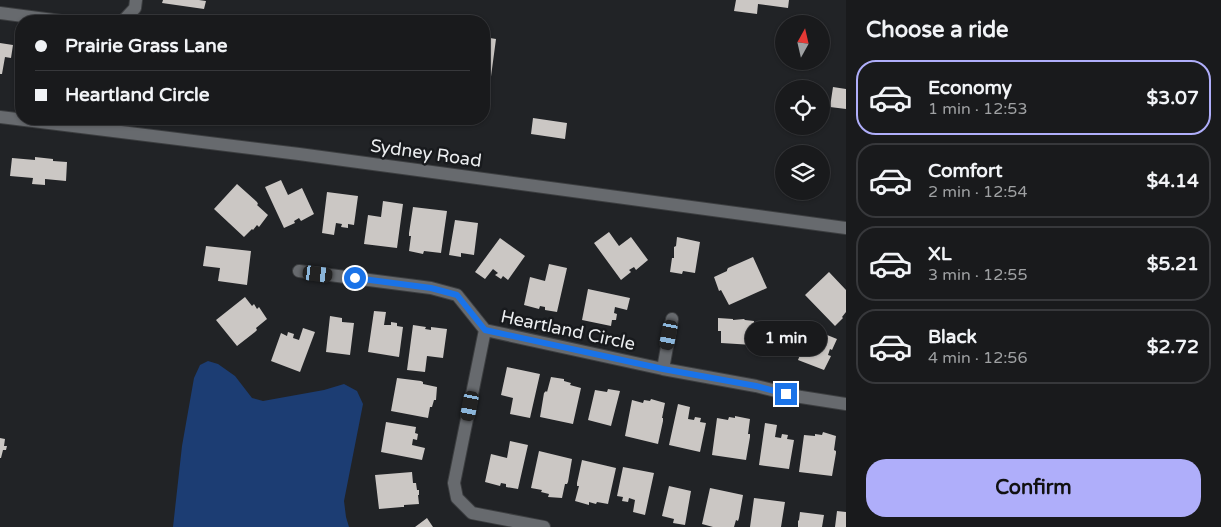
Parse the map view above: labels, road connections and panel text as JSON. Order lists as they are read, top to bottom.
{
  "streets": {
    "street": ["Sydney Road", "Heartland Circle"]
  },
  "north": "top",
  "page": {
    "heading": "Choose a ride",
    "banner": ["Prairie Grass Lane", "Heartland Circle"],
    "list": [
      {
        "name": "Economy",
        "note": "1 min · 12:53",
        "value": "$3.07"
      },
      {
        "name": "Comfort",
        "note": "2 min · 12:54",
        "value": "$4.14"
      },
      {
        "name": "XL",
        "note": "3 min · 12:55",
        "value": "$5.21"
      },
      {
        "name": "Black",
        "note": "4 min · 12:56",
        "value": "$2.72"
      }
    ],
    "bubble": "1 min",
    "buttons": "Confirm"
  }
}
